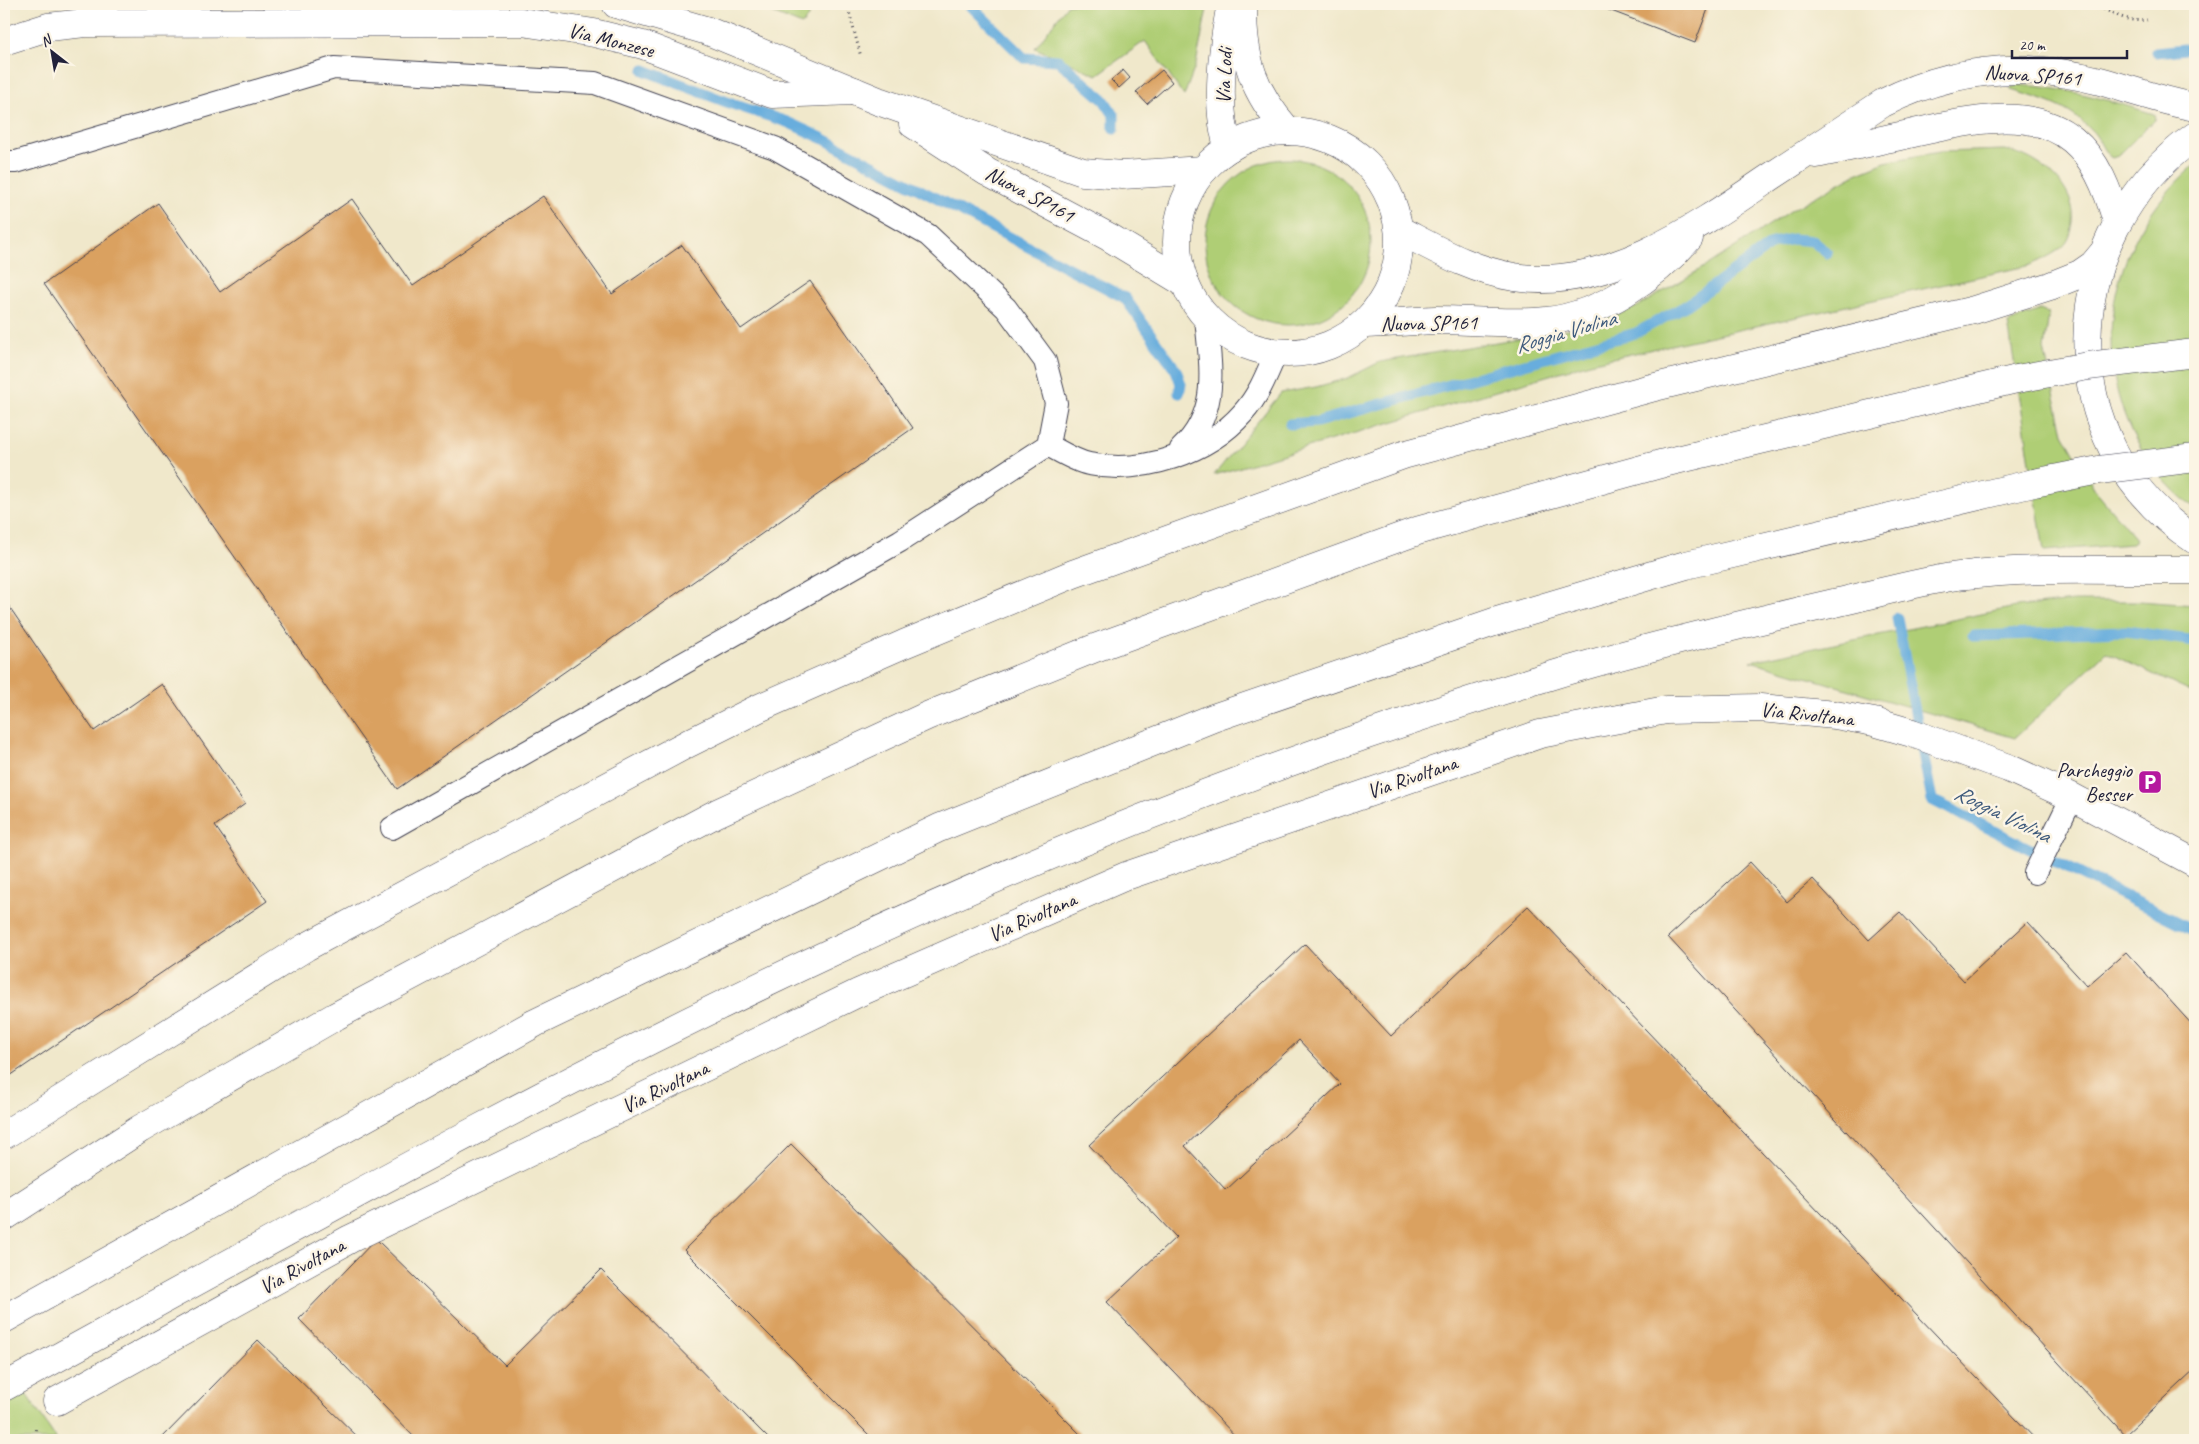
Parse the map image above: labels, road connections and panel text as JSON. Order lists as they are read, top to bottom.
{
  "streets": {
    "main road": [
      "Via Monzese",
      "Nuova SP161",
      "Via Lodi",
      "Via Rivoltana"
    ]
  },
  "crossings": [
    ["Via Monzese", "Nuova SP161"],
    ["Nuova SP161", "Via Lodi"]
  ],
  "water": ["Roggia Violina"],
  "places": {
    "parking": ["Parcheggio Besser"]
  },
  "scale_bar": "20 m",
  "north": "top left"
}
